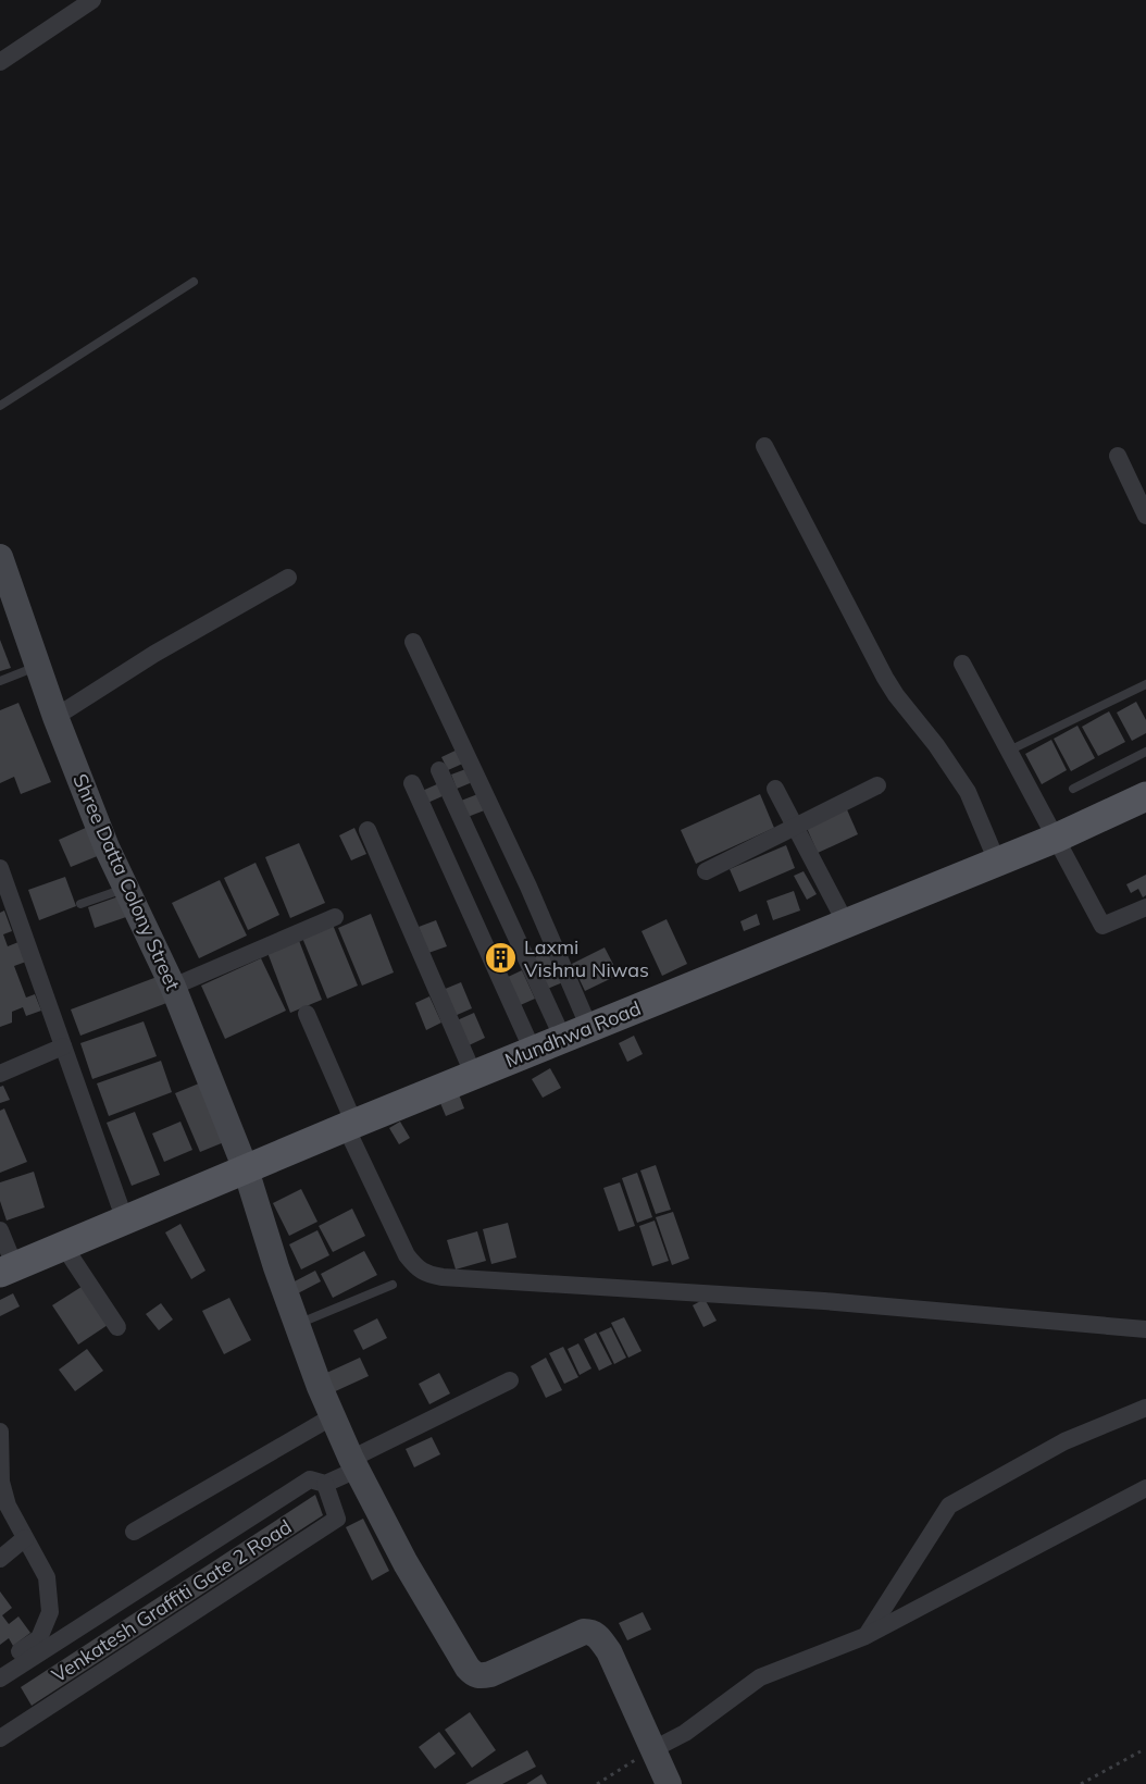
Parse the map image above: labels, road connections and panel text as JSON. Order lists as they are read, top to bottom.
{
  "streets": {
    "main road": ["Mundhwa Road"],
    "street": ["Shree Datta Colony Street", "Venkatesh Graffiti Gate 2 Road"]
  },
  "crossings": [
    ["Shree Datta Colony Street", "Mundhwa Road"],
    ["Shree Datta Colony Street", "Venkatesh Graffiti Gate 2 Road"]
  ],
  "places": {
    "building": ["Laxmi Vishnu Niwas"]
  }
}
